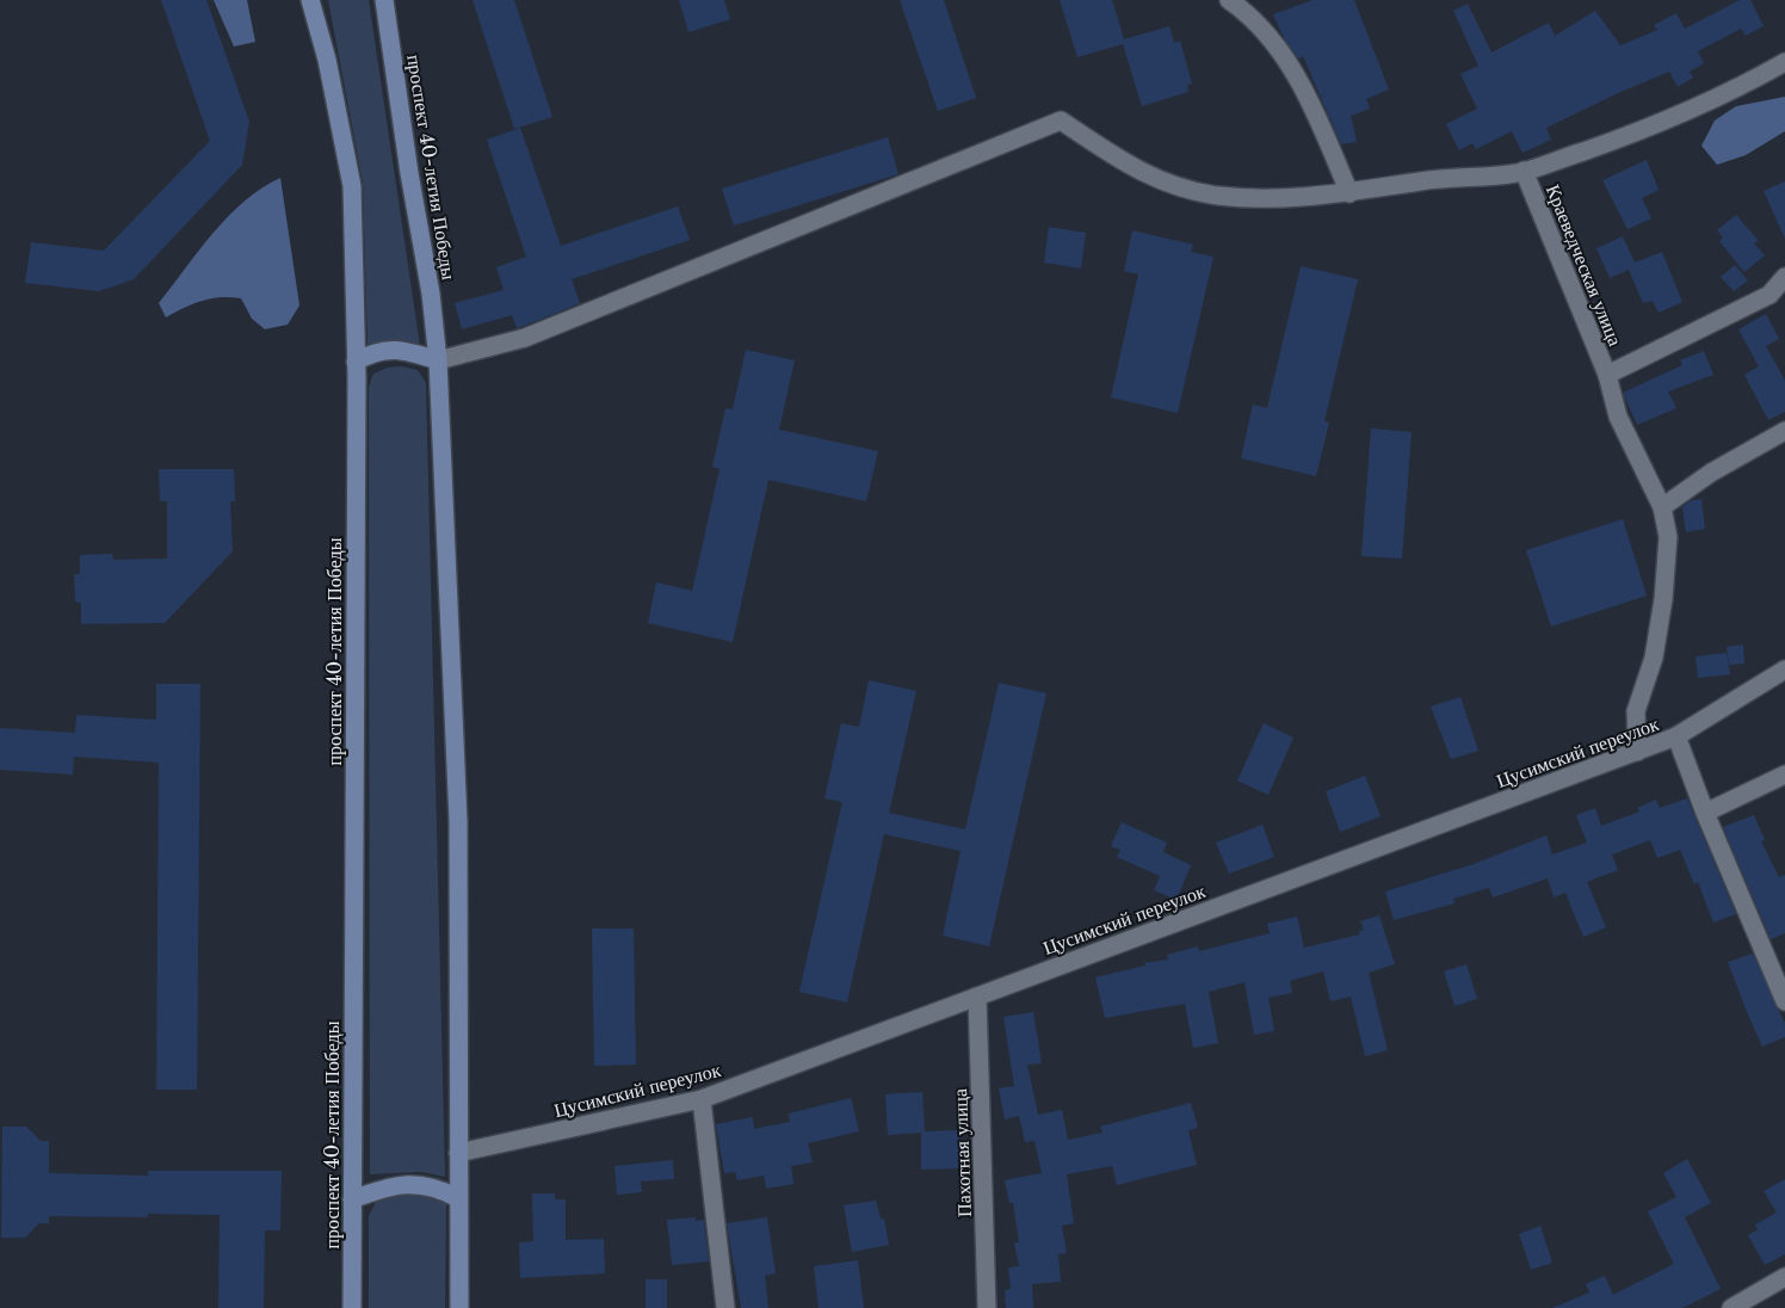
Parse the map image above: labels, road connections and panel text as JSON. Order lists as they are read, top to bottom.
{
  "streets": {
    "main road": ["проспект 40-летия Победы"],
    "street": ["Краеведческая улица", "Цусимский переулок", "Пахотная улица"]
  },
  "crossings": [
    ["проспект 40-летия Победы", "Краеведческая улица"],
    ["проспект 40-летия Победы", "Цусимский переулок"],
    ["Краеведческая улица", "Цусимский переулок"],
    ["Цусимский переулок", "Пахотная улица"]
  ]
}
